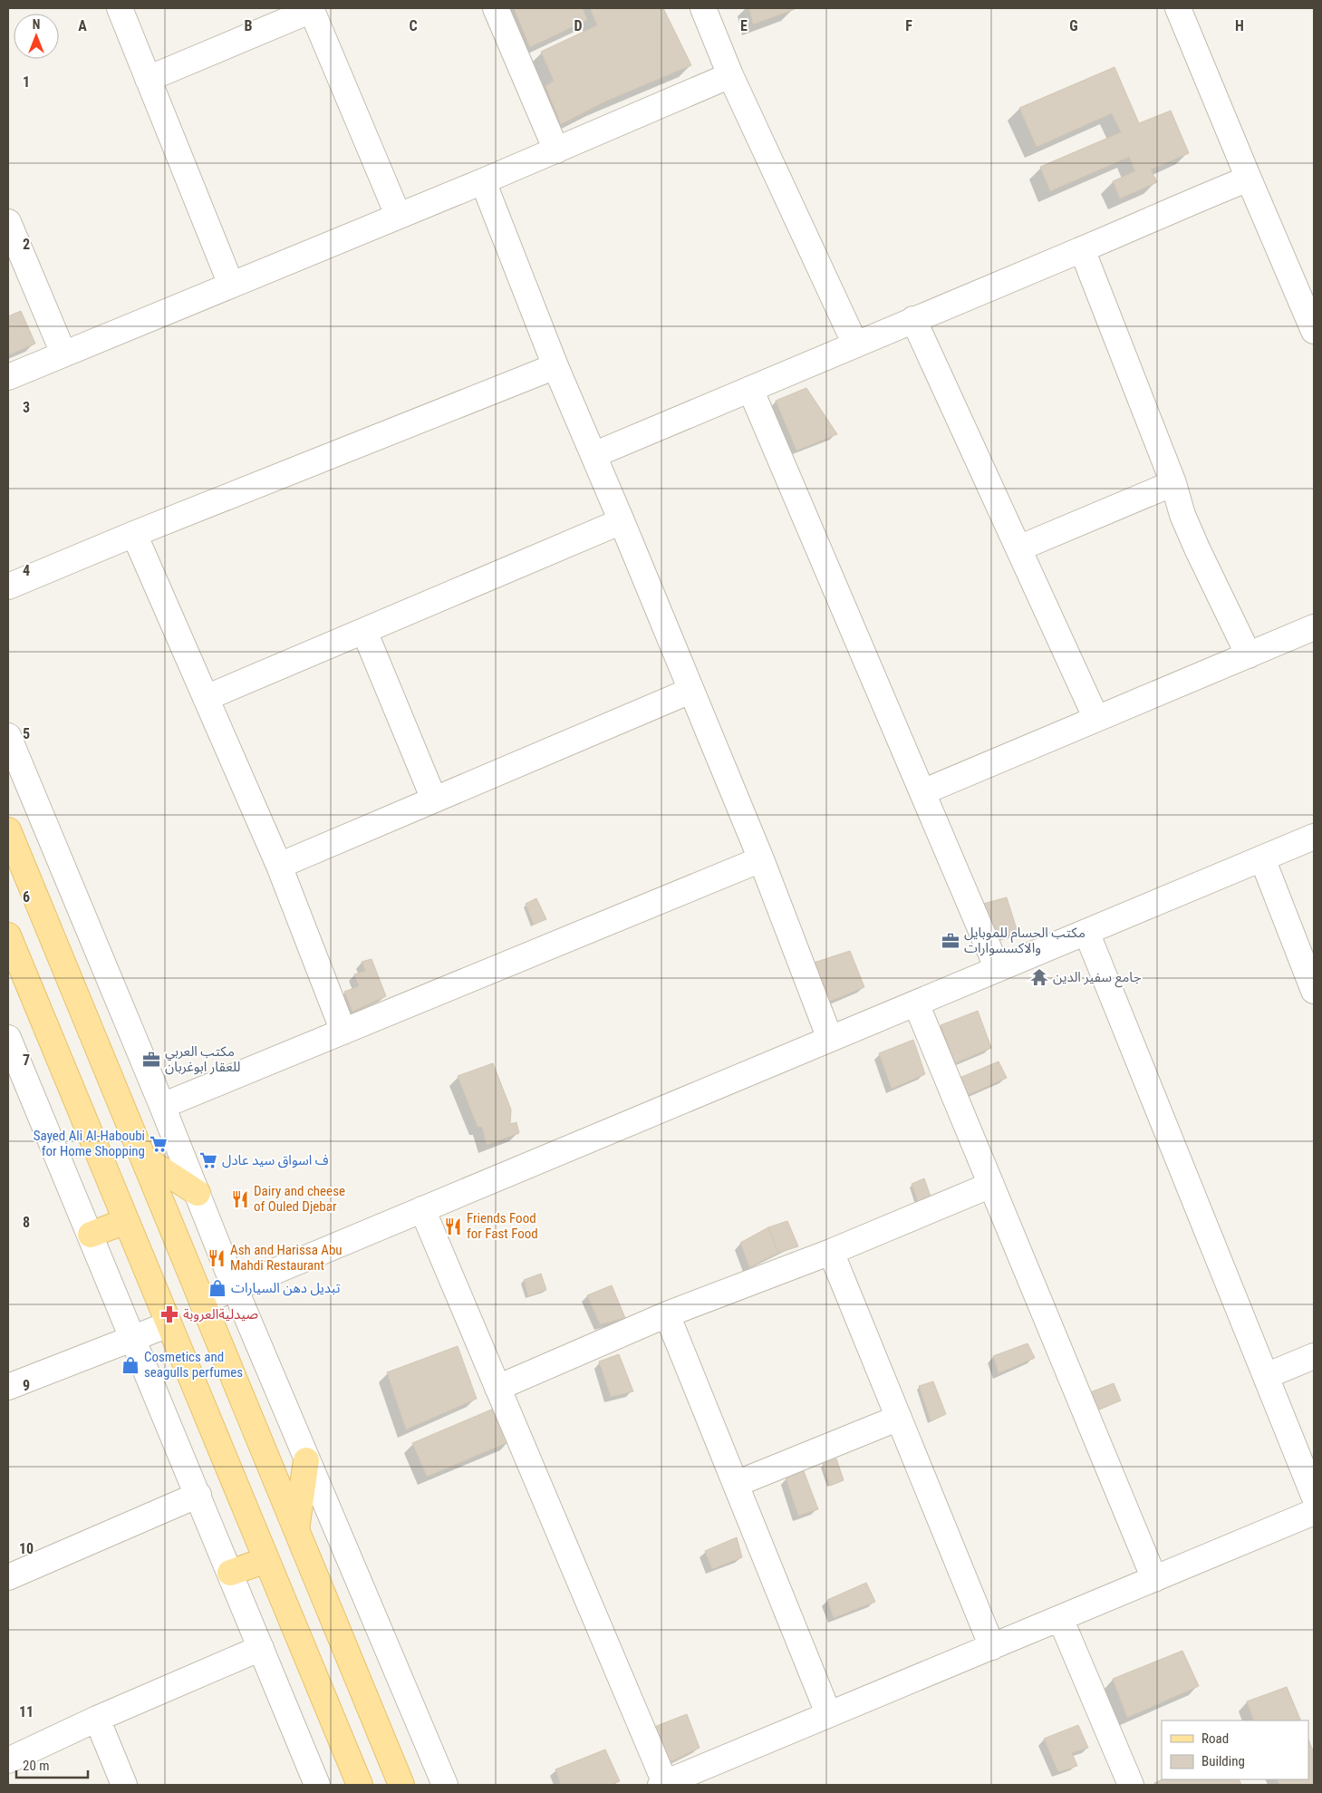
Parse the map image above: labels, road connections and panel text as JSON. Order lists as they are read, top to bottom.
{
  "places": {
    "office": ["مكتب الحسام للموبايل والاكسسوارات", "مكتب العربي للعقار ابوغربان"],
    "temple": ["جامع سفير الدين"],
    "supermarket": ["Sayed Ali Al-Haboubi for Home Shopping", "ف اسواق سيد عادل"],
    "restaurant": ["Dairy and cheese of Ouled Djebar", "Friends Food for Fast Food", "Ash and Harissa Abu Mahdi Restaurant"],
    "shop": ["تبديل دهن السيارات", "Cosmetics and seagulls perfumes"],
    "pharmacy": ["صيدليةالعروبة"]
  },
  "legend": ["Road", "Building"],
  "scale_bar": "20 m",
  "north": "top",
  "grid": {
    "columns": [
      "A",
      "B",
      "C",
      "D",
      "E",
      "F",
      "G",
      "H"
    ],
    "rows": [
      "1",
      "2",
      "3",
      "4",
      "5",
      "6",
      "7",
      "8",
      "9",
      "10",
      "11"
    ]
  }
}
